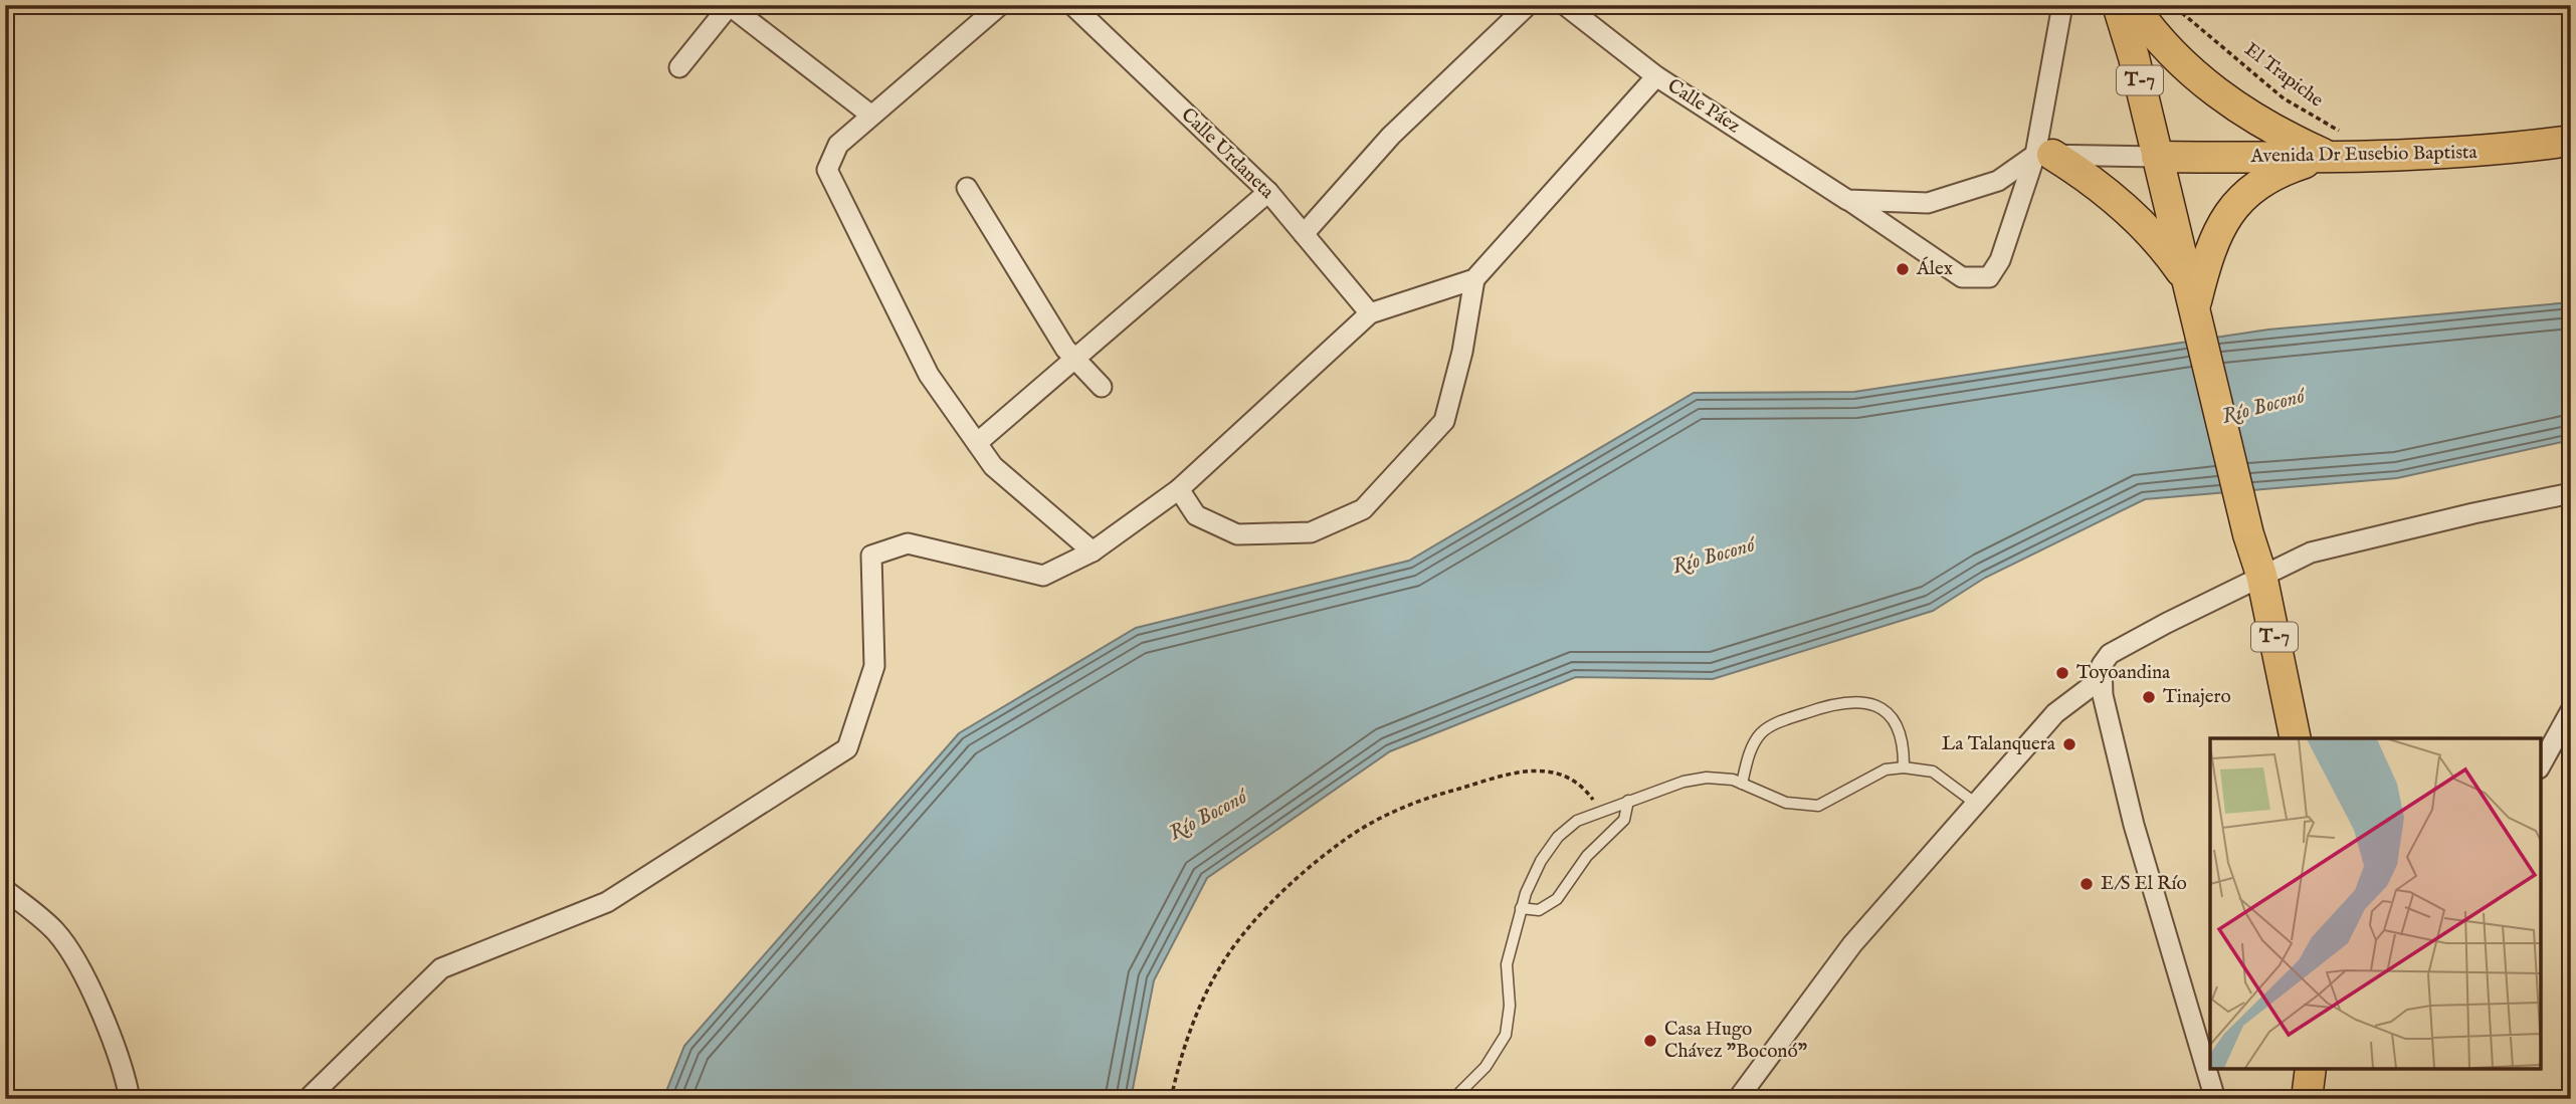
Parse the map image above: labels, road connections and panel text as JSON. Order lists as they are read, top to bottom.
{
  "streets": {
    "main road": ["T-7", "Avenida Dr Eusebio Baptista"],
    "street": ["Calle Páez", "Calle Urdaneta"],
    "path": ["El Trapiche"]
  },
  "crossings": [
    ["El Trapiche", "Avenida Dr Eusebio Baptista"],
    ["T-7", "Avenida Dr Eusebio Baptista"]
  ],
  "water": ["Río Boconó"],
  "places": [
    "Álex",
    "Toyoandina",
    "Tinajero",
    "La Talanquera",
    "E/S El Río",
    "Casa Hugo Chávez \"Boconó\""
  ]
}
